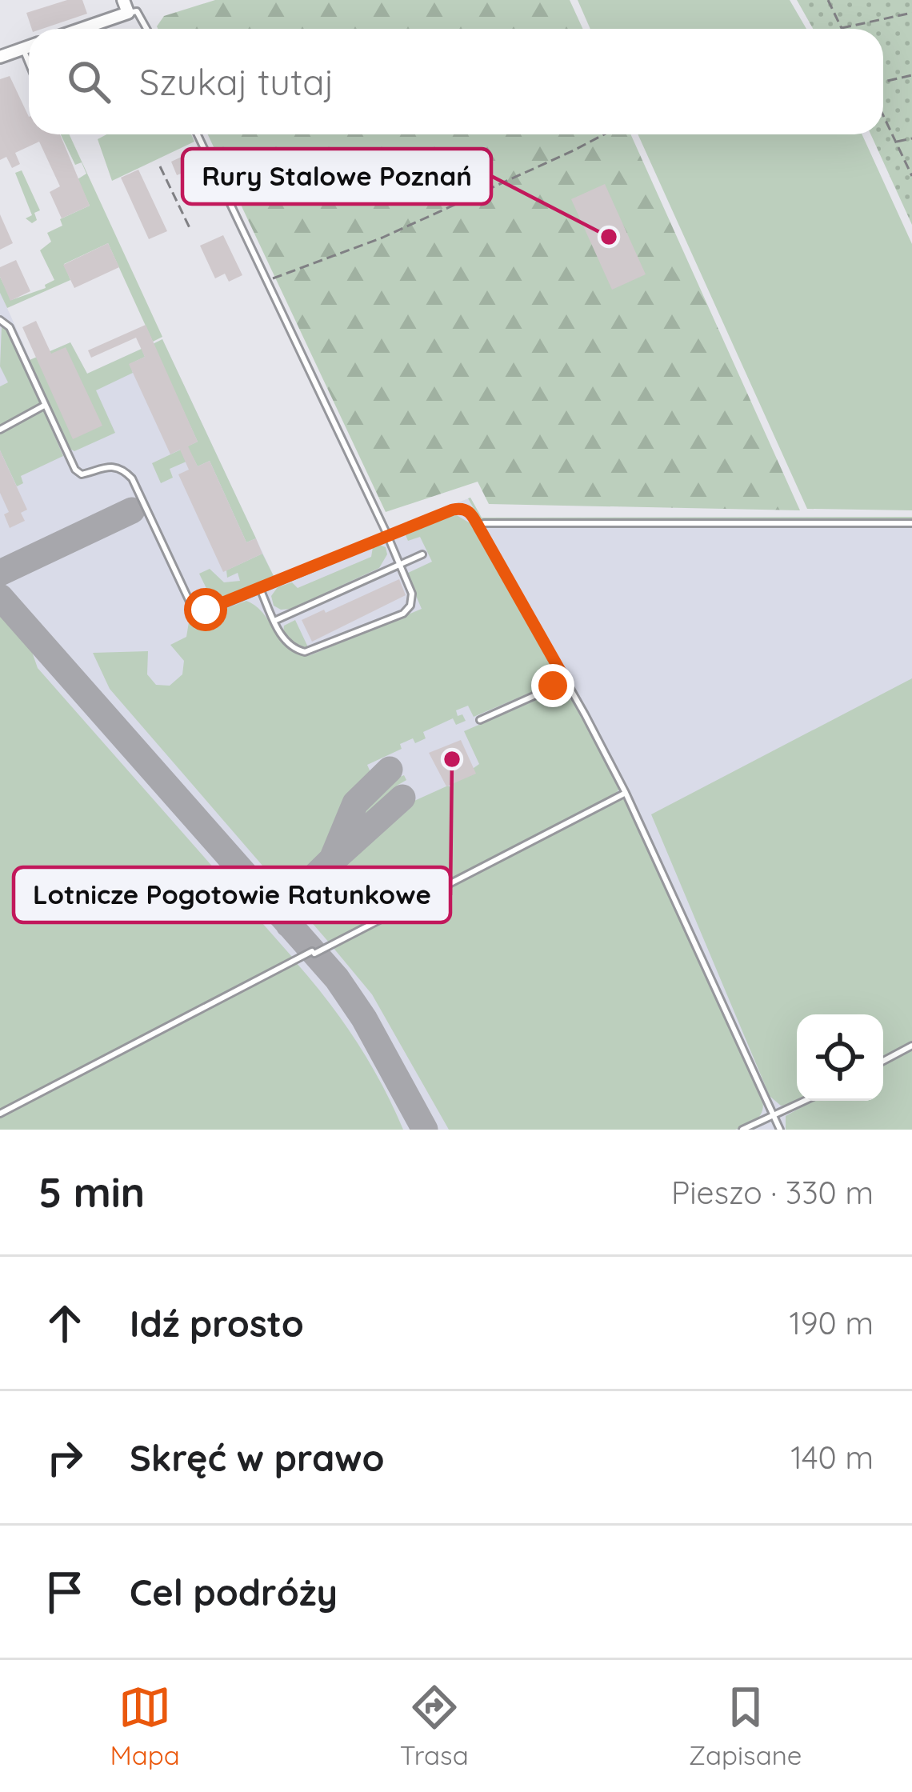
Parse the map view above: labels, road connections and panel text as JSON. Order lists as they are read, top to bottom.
{
  "places": ["Rury Stalowe Poznań", "Lotnicze Pogotowie Ratunkowe"],
  "page": {
    "search": "Szukaj tutaj",
    "heading": ["5 min", "Pieszo · 330 m"],
    "list": [
      ["Idź prosto", "190 m"],
      ["Skręć w prawo", "140 m"],
      "Cel podróży"
    ],
    "nav": ["Mapa", "Trasa", "Zapisane"]
  }
}
